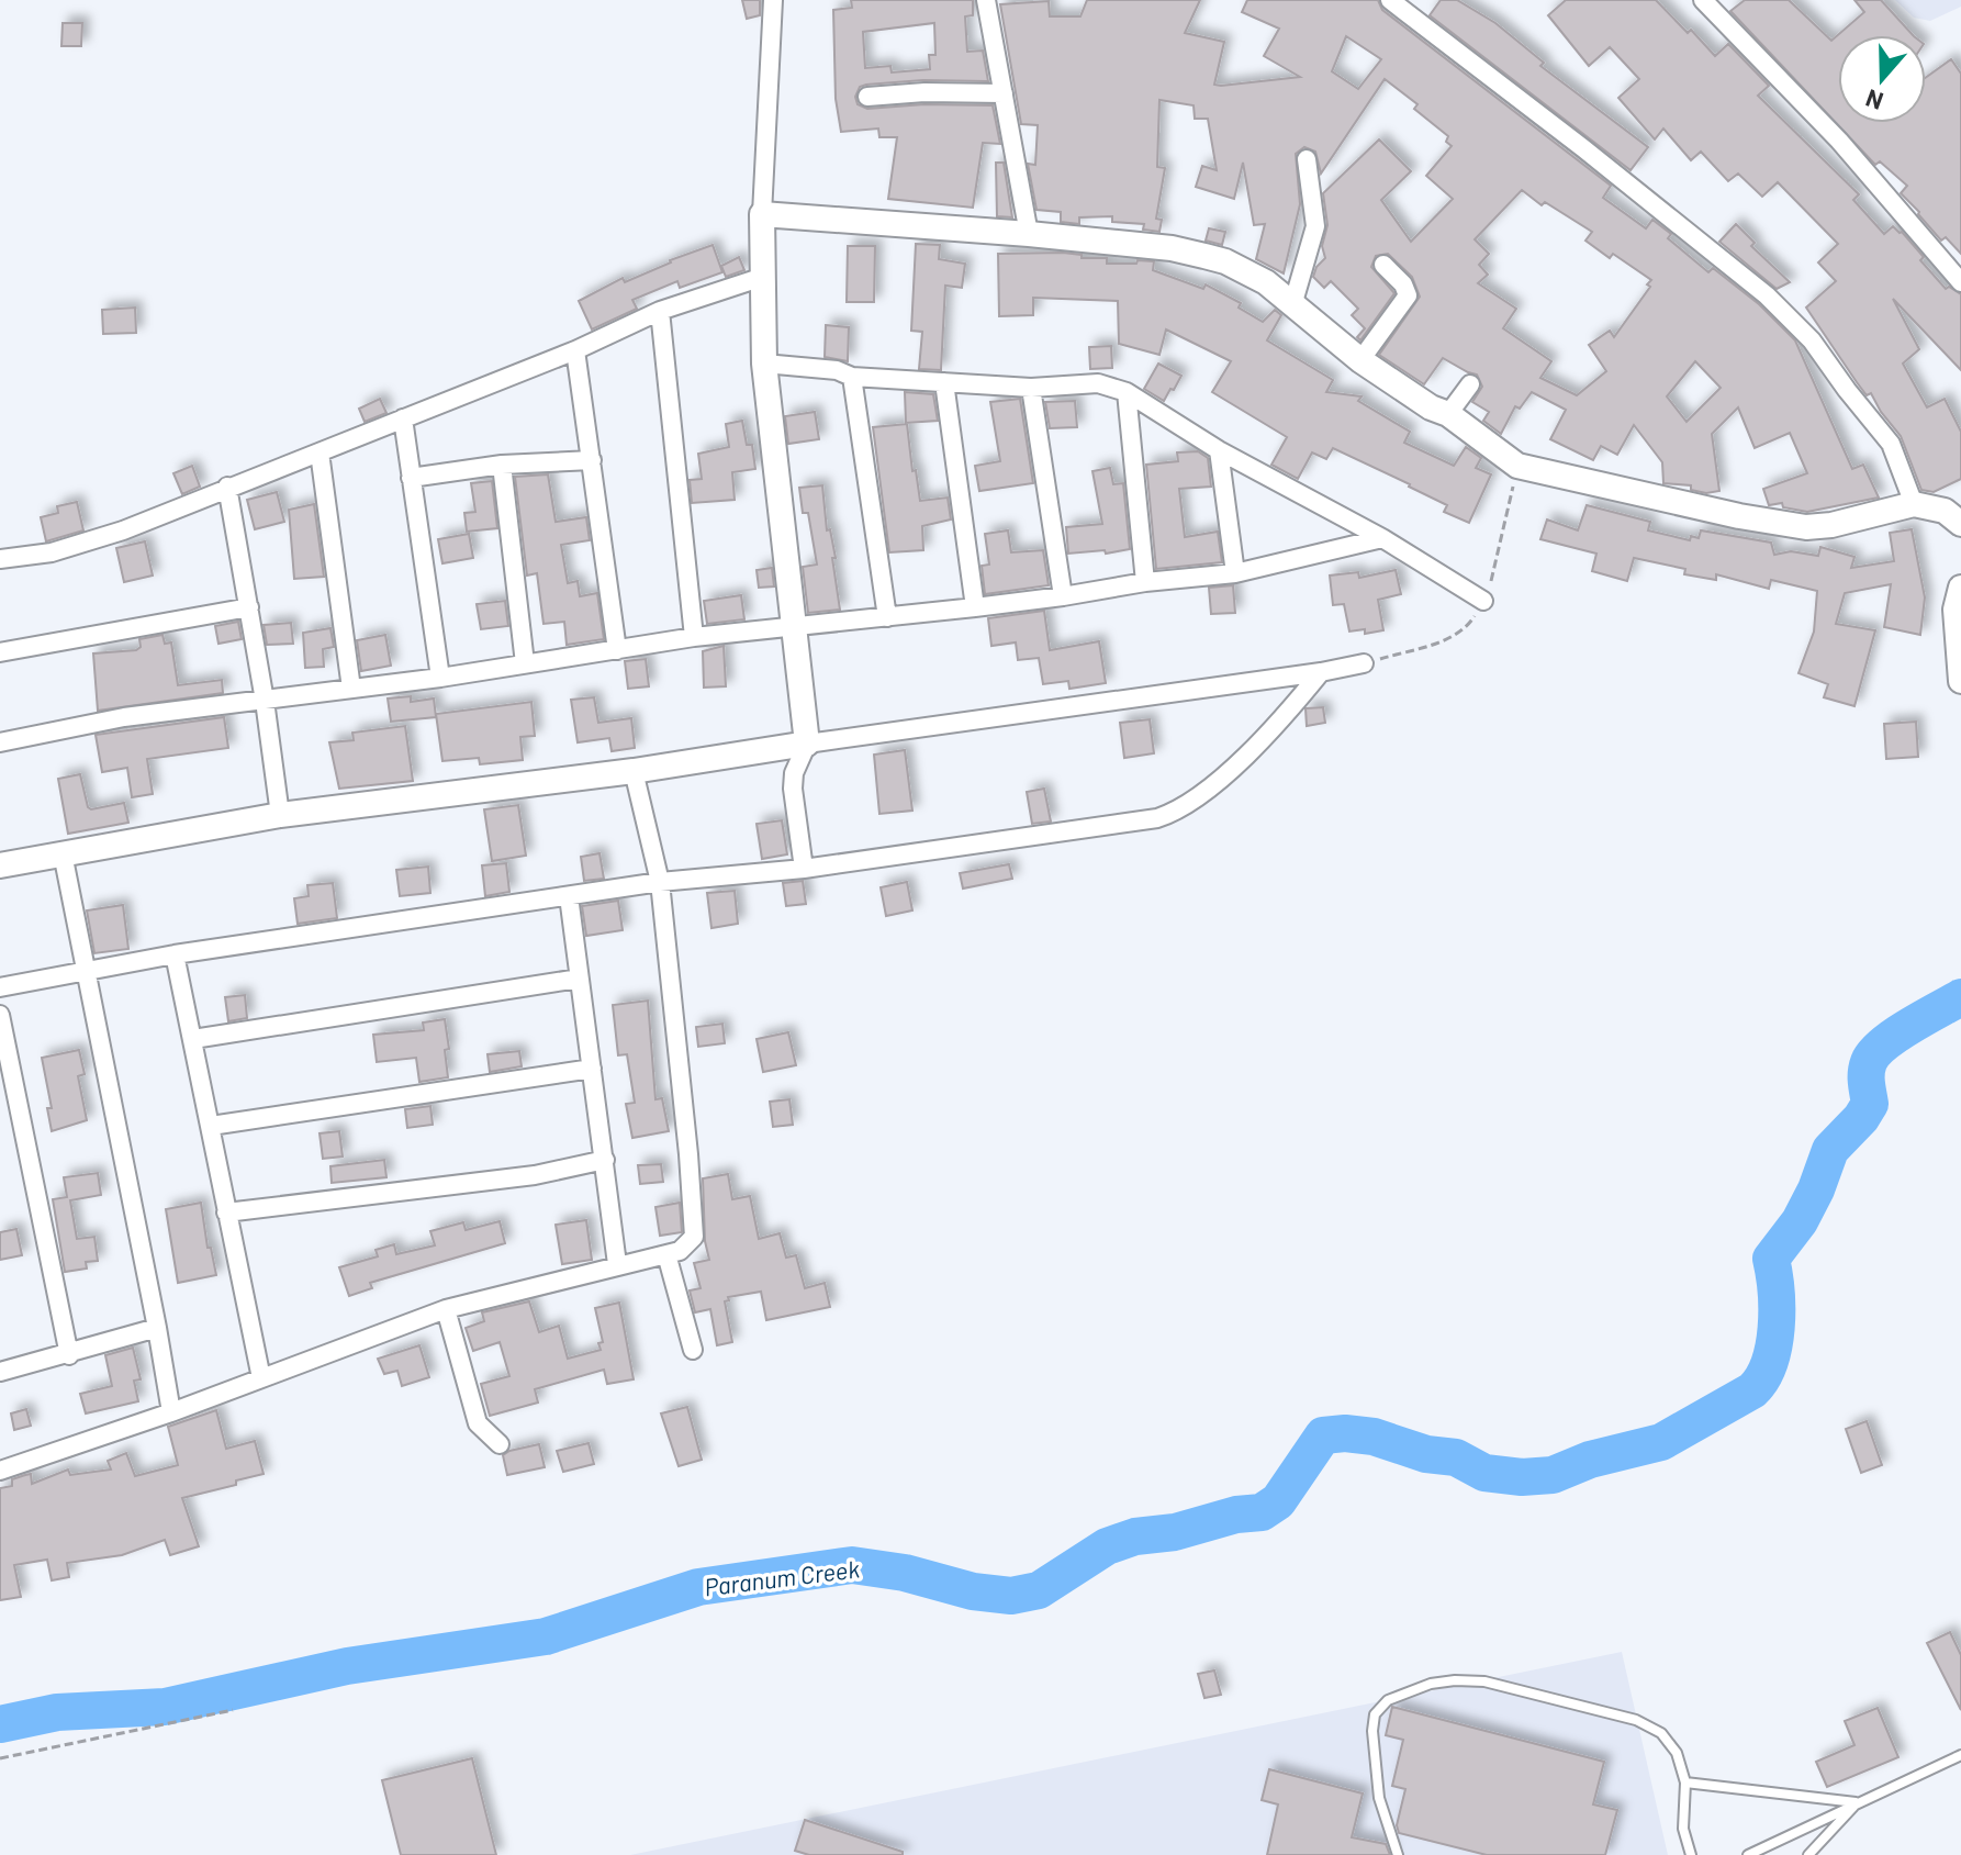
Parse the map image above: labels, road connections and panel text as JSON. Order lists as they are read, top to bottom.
{
  "water": ["Paranum Creek"],
  "north": "bottom"
}
